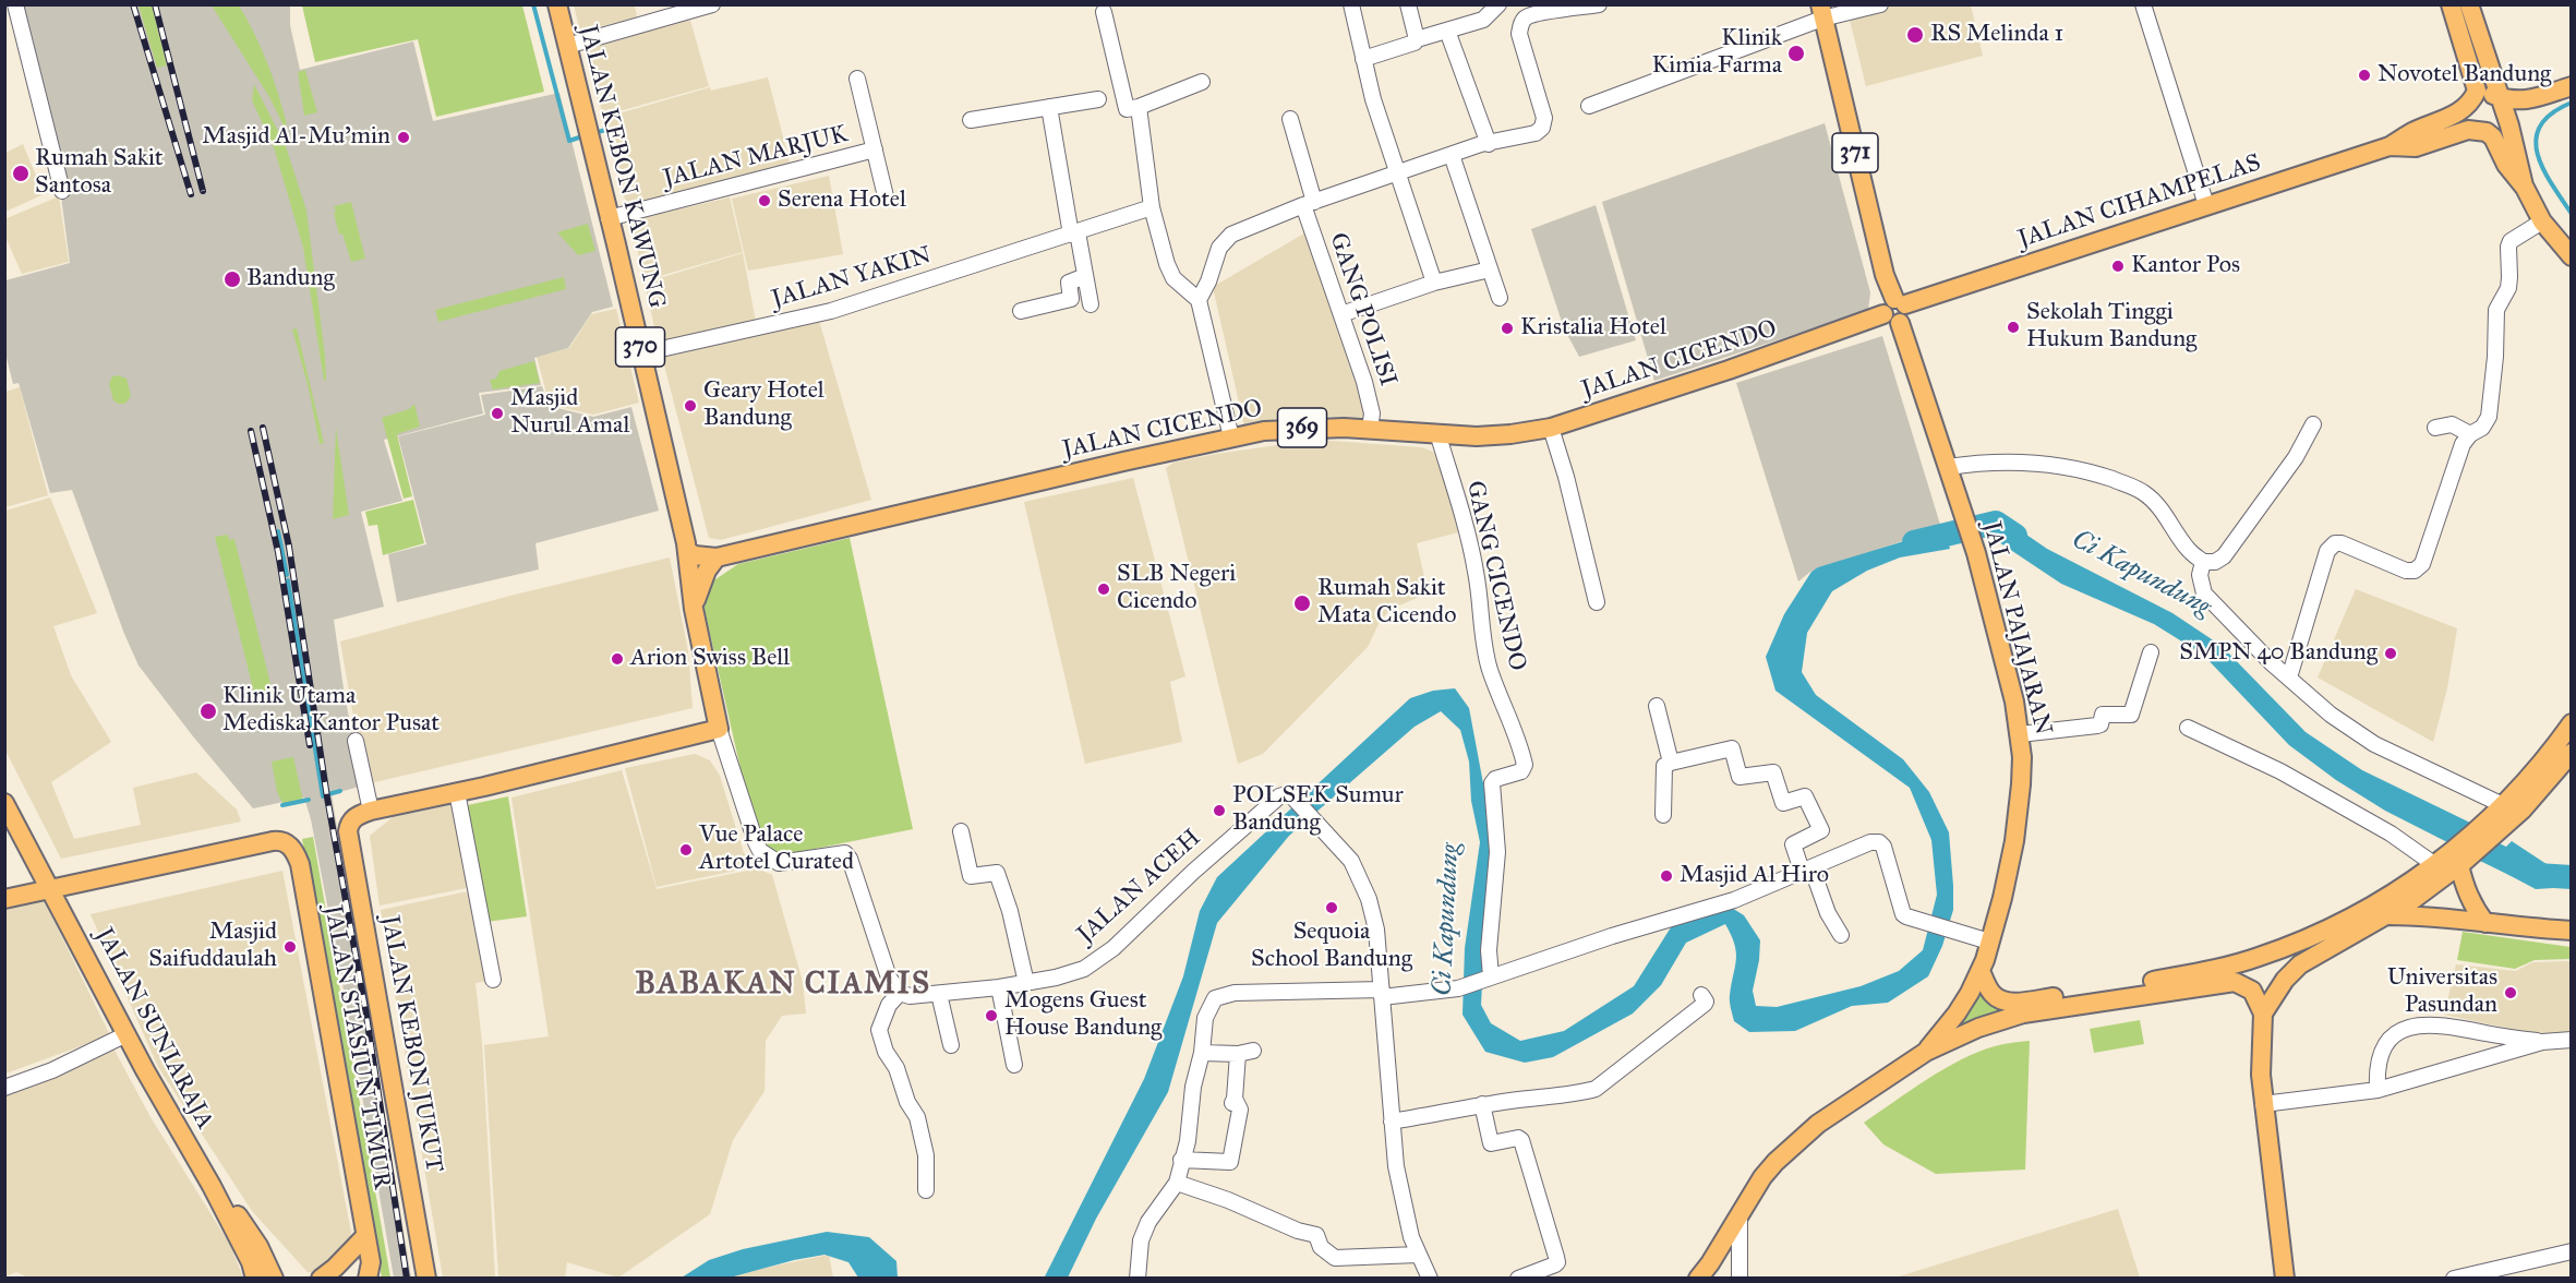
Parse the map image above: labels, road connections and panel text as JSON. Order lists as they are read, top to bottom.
{
  "streets": {
    "main road": [
      "371",
      "JALAN KEBON KAWUNG",
      "JALAN CIHAMPELAS",
      "370",
      "JALAN CICENDO",
      "369",
      "JALAN PAJAJARAN",
      "JALAN SUNIARAJA",
      "JALAN KEBON JUKUT",
      "JALAN STASIUN TIMUR"
    ],
    "street": [
      "JALAN MARJUK",
      "JALAN YAKIN",
      "GANG POLISI",
      "GANG CICENDO",
      "JALAN ACEH"
    ]
  },
  "crossings": [
    ["371", "JALAN CIHAMPELAS"],
    ["371", "JALAN CICENDO"],
    ["371", "JALAN PAJAJARAN"],
    ["JALAN MARJUK", "JALAN KEBON KAWUNG"],
    ["JALAN KEBON KAWUNG", "JALAN YAKIN"],
    ["JALAN KEBON KAWUNG", "JALAN CICENDO"],
    ["JALAN CIHAMPELAS", "JALAN CICENDO"],
    ["JALAN CIHAMPELAS", "JALAN PAJAJARAN"],
    ["GANG POLISI", "JALAN CICENDO"],
    ["JALAN CICENDO", "GANG CICENDO"],
    ["JALAN CICENDO", "JALAN PAJAJARAN"],
    ["JALAN SUNIARAJA", "JALAN STASIUN TIMUR"]
  ],
  "districts": ["BABAKAN CIAMIS"],
  "water": ["Ci Kapundung"],
  "places": [
    "RS Melinda 1",
    "Klinik Kimia Farma",
    "Novotel Bandung",
    "Masjid Al-Mu'min",
    "Rumah Sakit Santosa",
    "Serena Hotel",
    "Kantor Pos",
    "Bandung",
    "Sekolah Tinggi Hukum Bandung",
    "Kristalia Hotel",
    "Geary Hotel Bandung",
    "Masjid Nurul Amal",
    "SLB Negeri Cicendo",
    "Rumah Sakit Mata Cicendo",
    "SMPN 40 Bandung",
    "Arion Swiss Bell",
    "Klinik Utama Mediska Kantor Pusat",
    "POLSEK Sumur Bandung",
    "Vue Palace Artotel Curated",
    "Masjid Al Hiro",
    "Sequoia School Bandung",
    "Masjid Saifuddaulah",
    "Universitas Pasundan",
    "Mogens Guest House Bandung"
  ]
}
